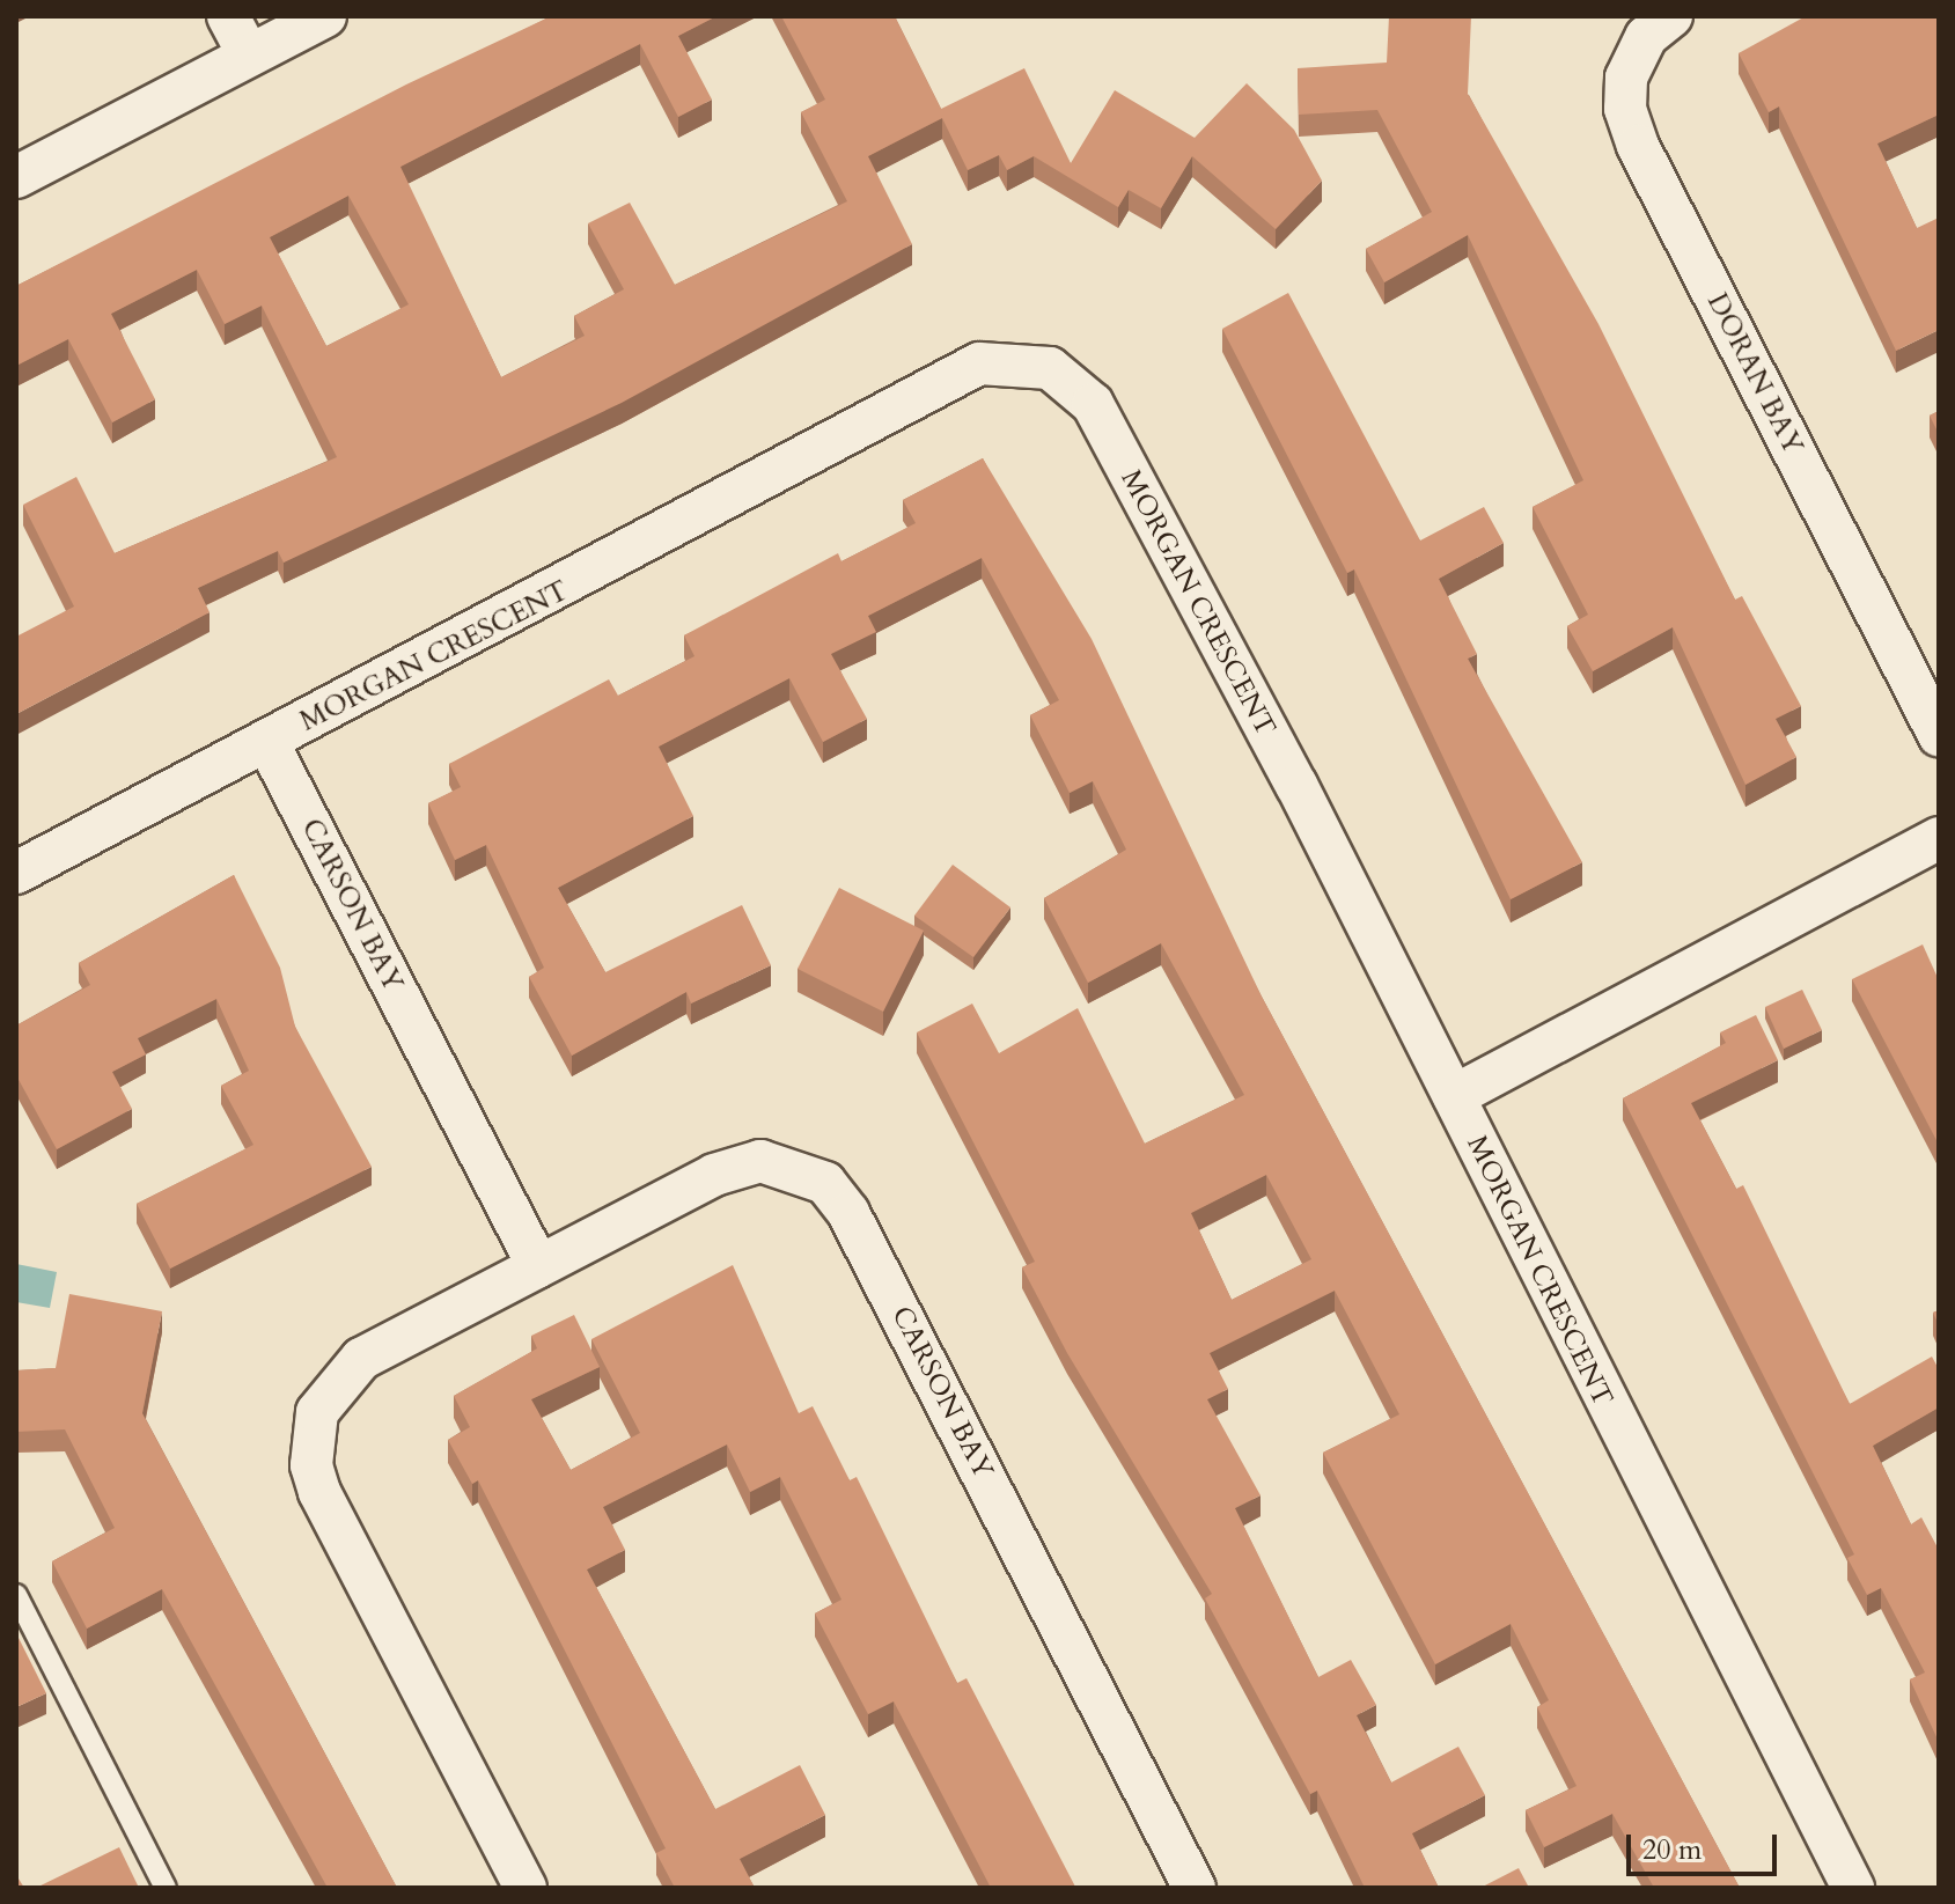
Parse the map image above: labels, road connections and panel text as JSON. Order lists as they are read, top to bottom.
{
  "streets": {
    "street": ["DORAN BAY", "MORGAN CRESCENT", "CARSON BAY"]
  },
  "crossings": [
    ["MORGAN CRESCENT", "CARSON BAY"]
  ],
  "scale_bar": "20 m"
}
